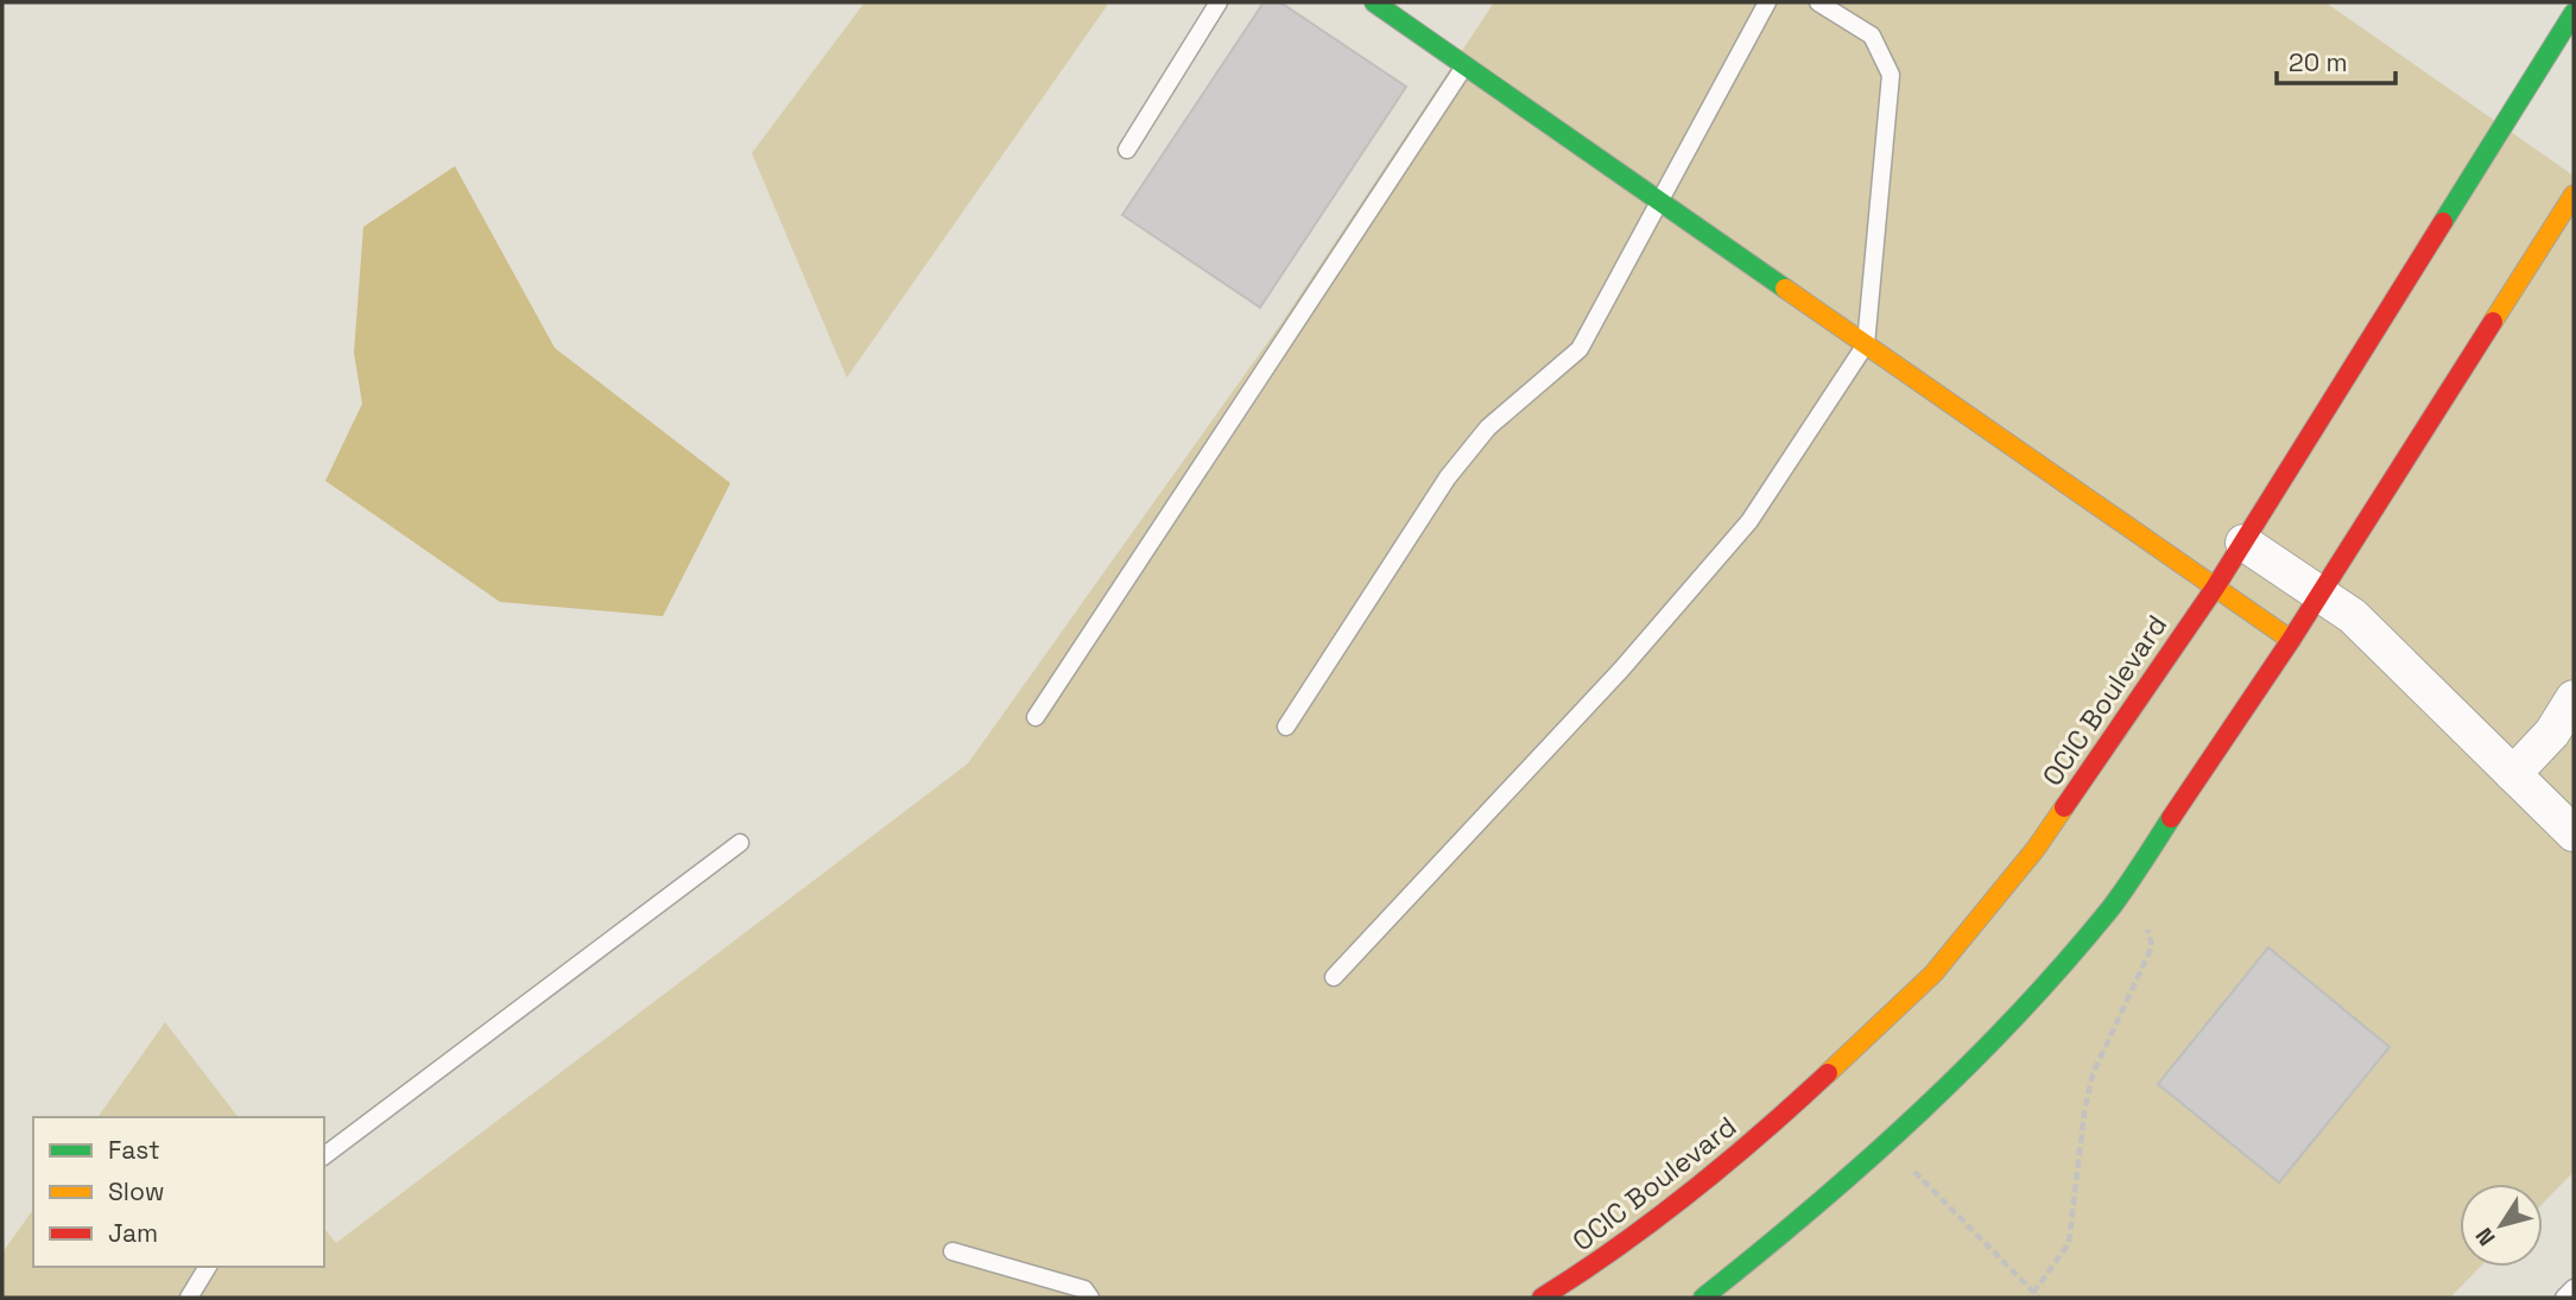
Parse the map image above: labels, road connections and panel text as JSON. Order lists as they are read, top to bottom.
{
  "streets": {
    "street": ["OCIC Boulevard"]
  },
  "legend": ["Fast", "Slow", "Jam"],
  "scale_bar": "20 m",
  "north": "bottom left"
}
